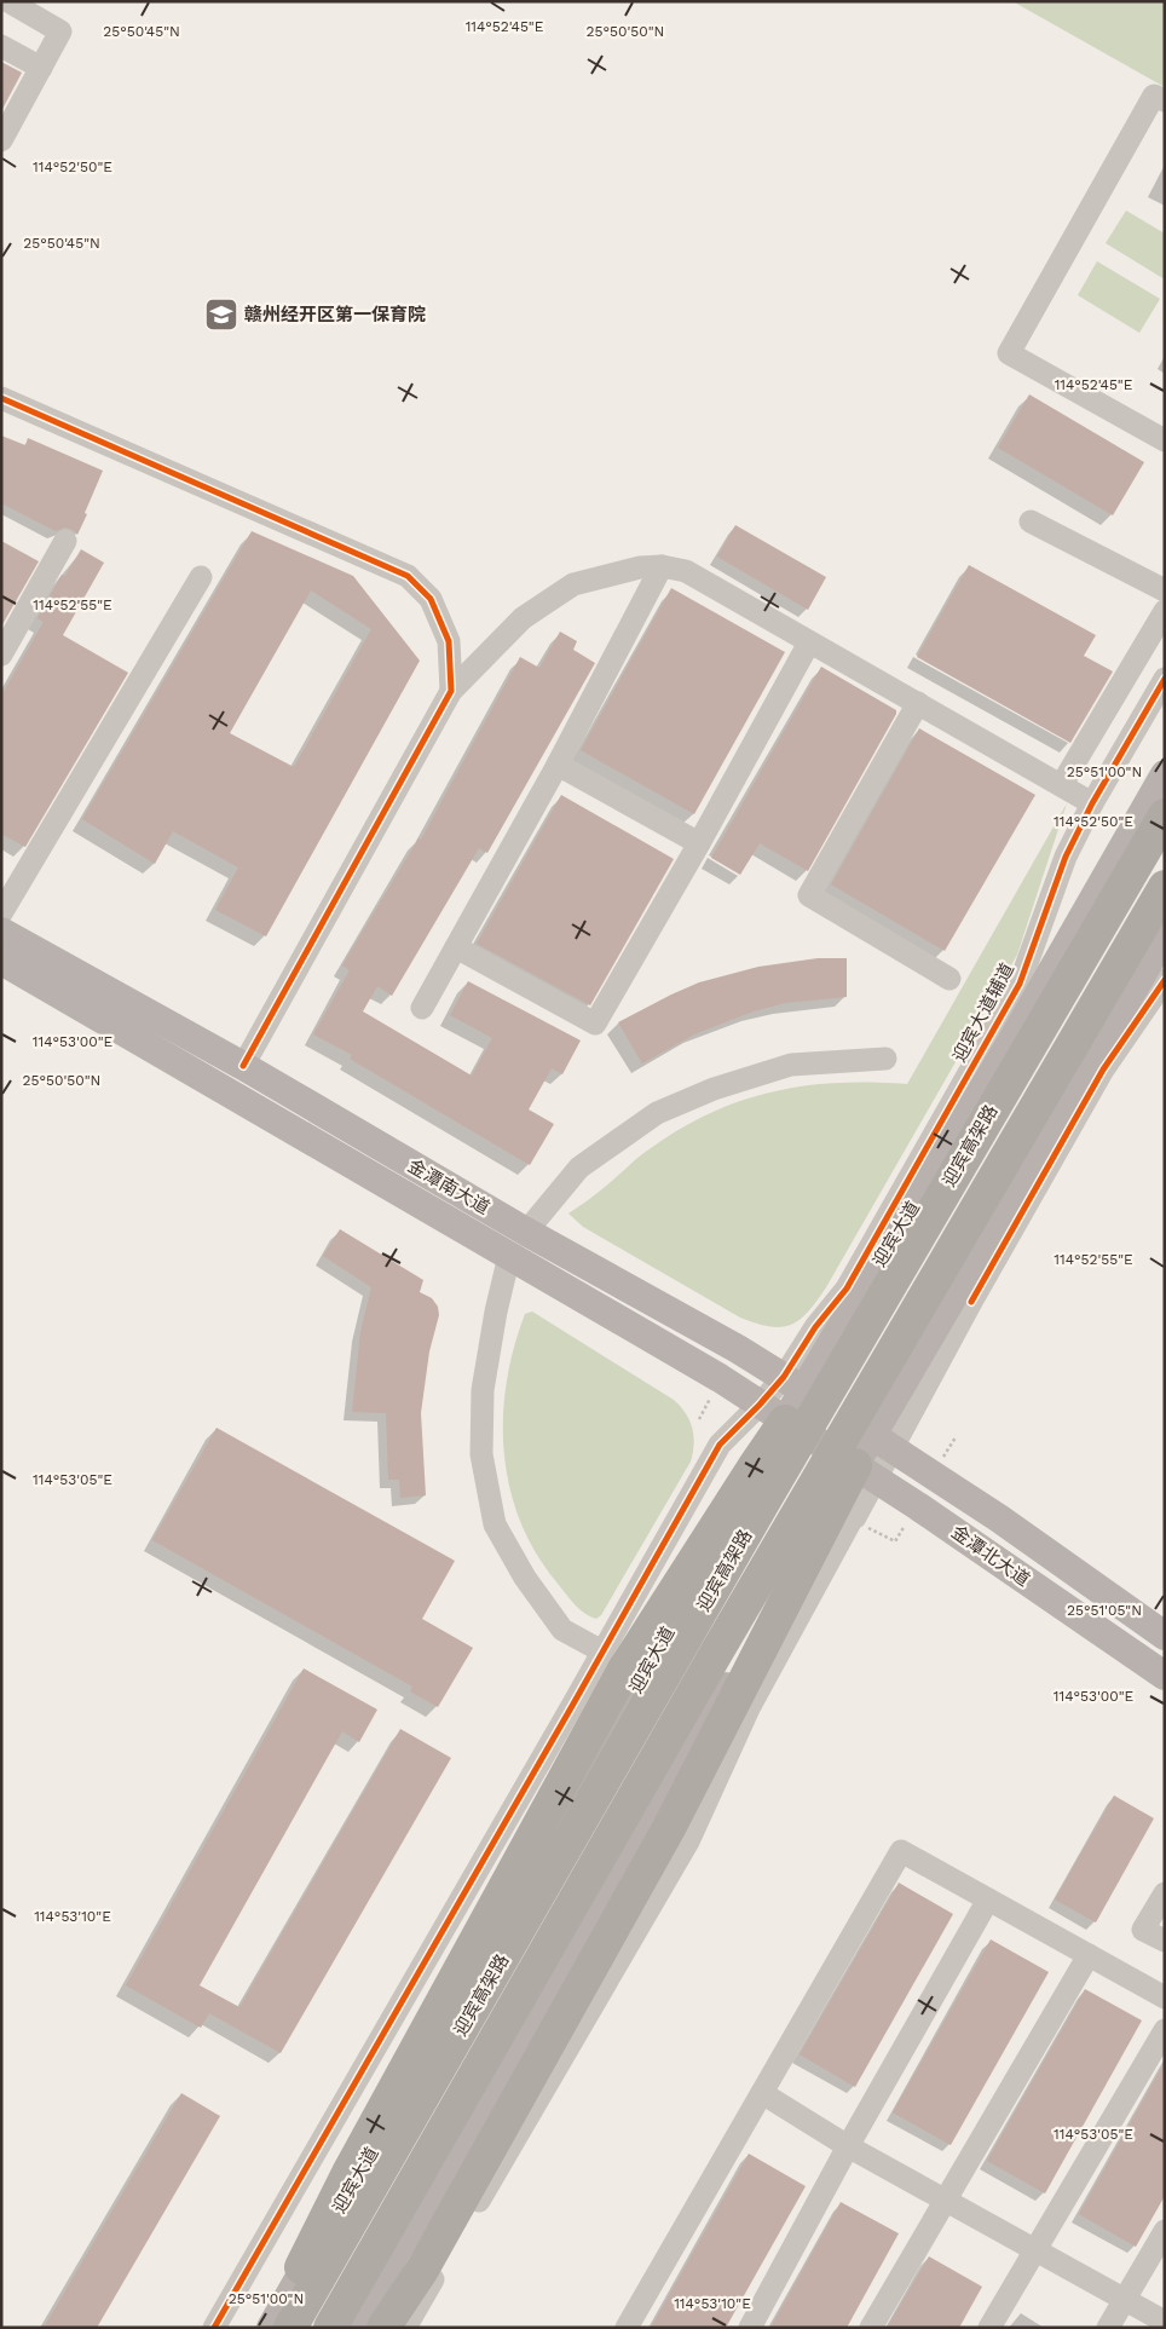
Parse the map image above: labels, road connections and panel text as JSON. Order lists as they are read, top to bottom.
{
  "streets": {
    "highway": ["迎宾高架路"],
    "main road": ["金潭南大道", "迎宾大道", "金潭北大道"],
    "street": ["迎宾大道辅道"]
  },
  "crossings": [
    ["迎宾大道辅道", "金潭南大道"],
    ["迎宾大道辅道", "迎宾大道"],
    ["金潭南大道", "迎宾大道"],
    ["金潭南大道", "金潭北大道"]
  ],
  "places": {
    "school or university": ["赣州经开区第一保育院"]
  },
  "coordinates": [
    "114°52'45\"E",
    "25°50'45\"N",
    "25°50'50\"N",
    "114°52'50\"E",
    "114°52'55\"E",
    "25°51'00\"N",
    "114°53'00\"E",
    "114°53'05\"E",
    "25°51'05\"N",
    "114°53'10\"E"
  ]
}
